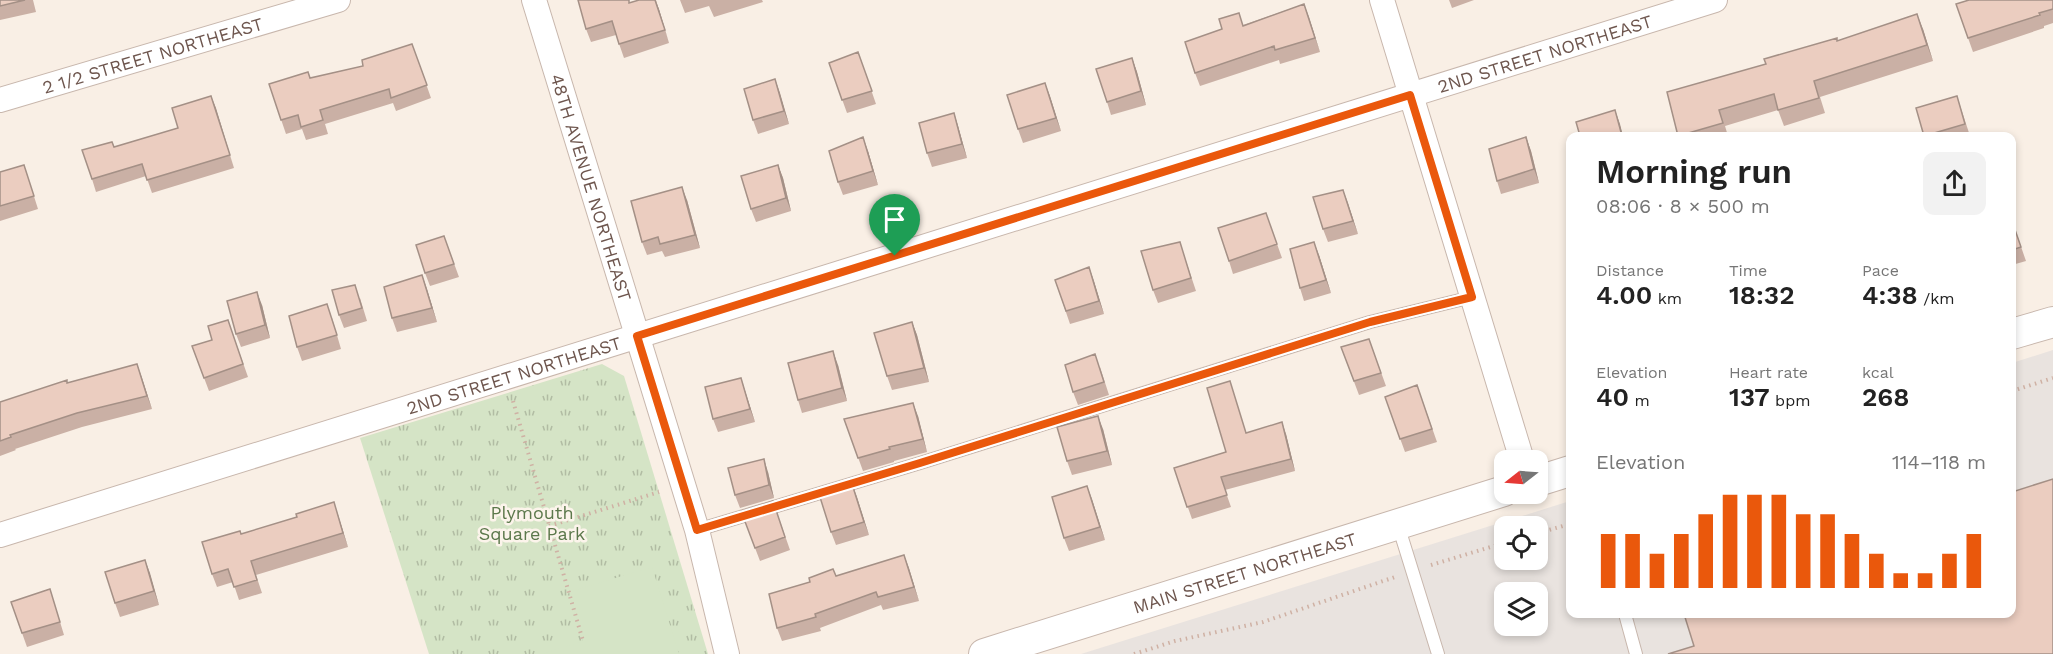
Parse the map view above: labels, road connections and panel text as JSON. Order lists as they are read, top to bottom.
{
  "streets": {
    "street": [
      "2ND STREET NORTHEAST",
      "2 1/2 STREET NORTHEAST",
      "48TH AVENUE NORTHEAST",
      "MAIN STREET NORTHEAST"
    ]
  },
  "crossings": [
    ["2ND STREET NORTHEAST", "48TH AVENUE NORTHEAST"]
  ],
  "parks": ["Plymouth Square Park"],
  "north": "left",
  "page": {
    "heading": ["Morning run", "08:06 · 8 × 500 m"],
    "stats": [
      ["Distance", "4.00 km"],
      ["Time", "18:32"],
      ["Pace", "4:38 /km"],
      ["Elevation", "40 m"],
      ["Heart rate", "137 bpm"],
      ["kcal", "268"]
    ],
    "chart": ["Elevation", "114–118 m"]
  }
}
